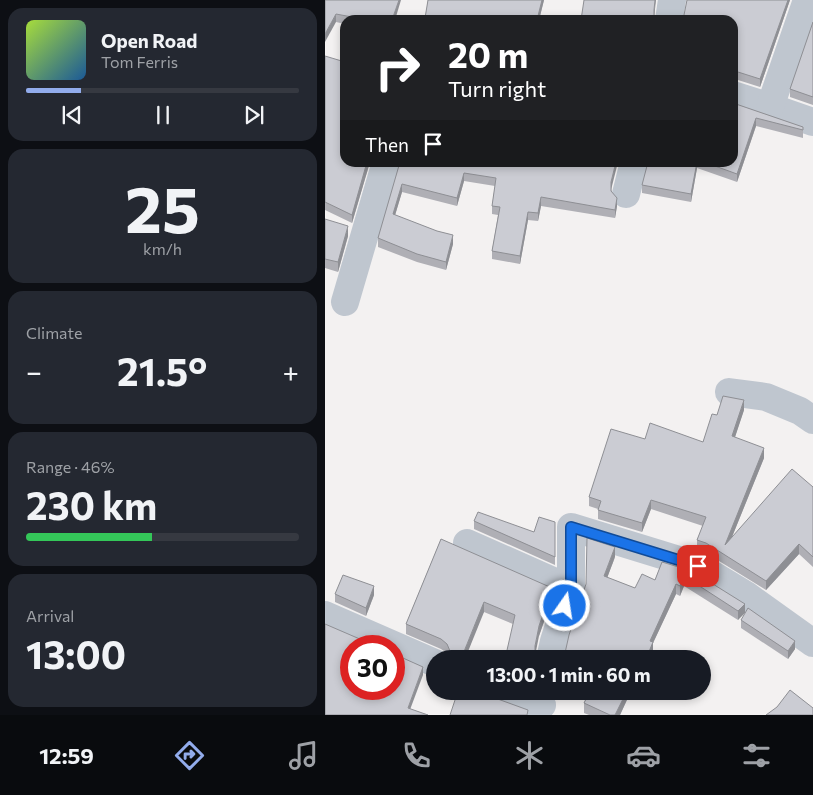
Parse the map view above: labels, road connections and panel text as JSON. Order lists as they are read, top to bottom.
{
  "page": {
    "turn": ["20 m", "Turn right"],
    "song": ["Open Road", "Tom Ferris"],
    "then": "Then",
    "tile": [
      ["25", "km/h"],
      "Climate",
      ["Range · 46%", "230 km"],
      ["Arrival", "13:00"]
    ],
    "heat": ["−", "21.5°", "+"],
    "limit": "30",
    "trip": "13:00 · 1 min · 60 m",
    "tabs": "12:59"
  }
}
